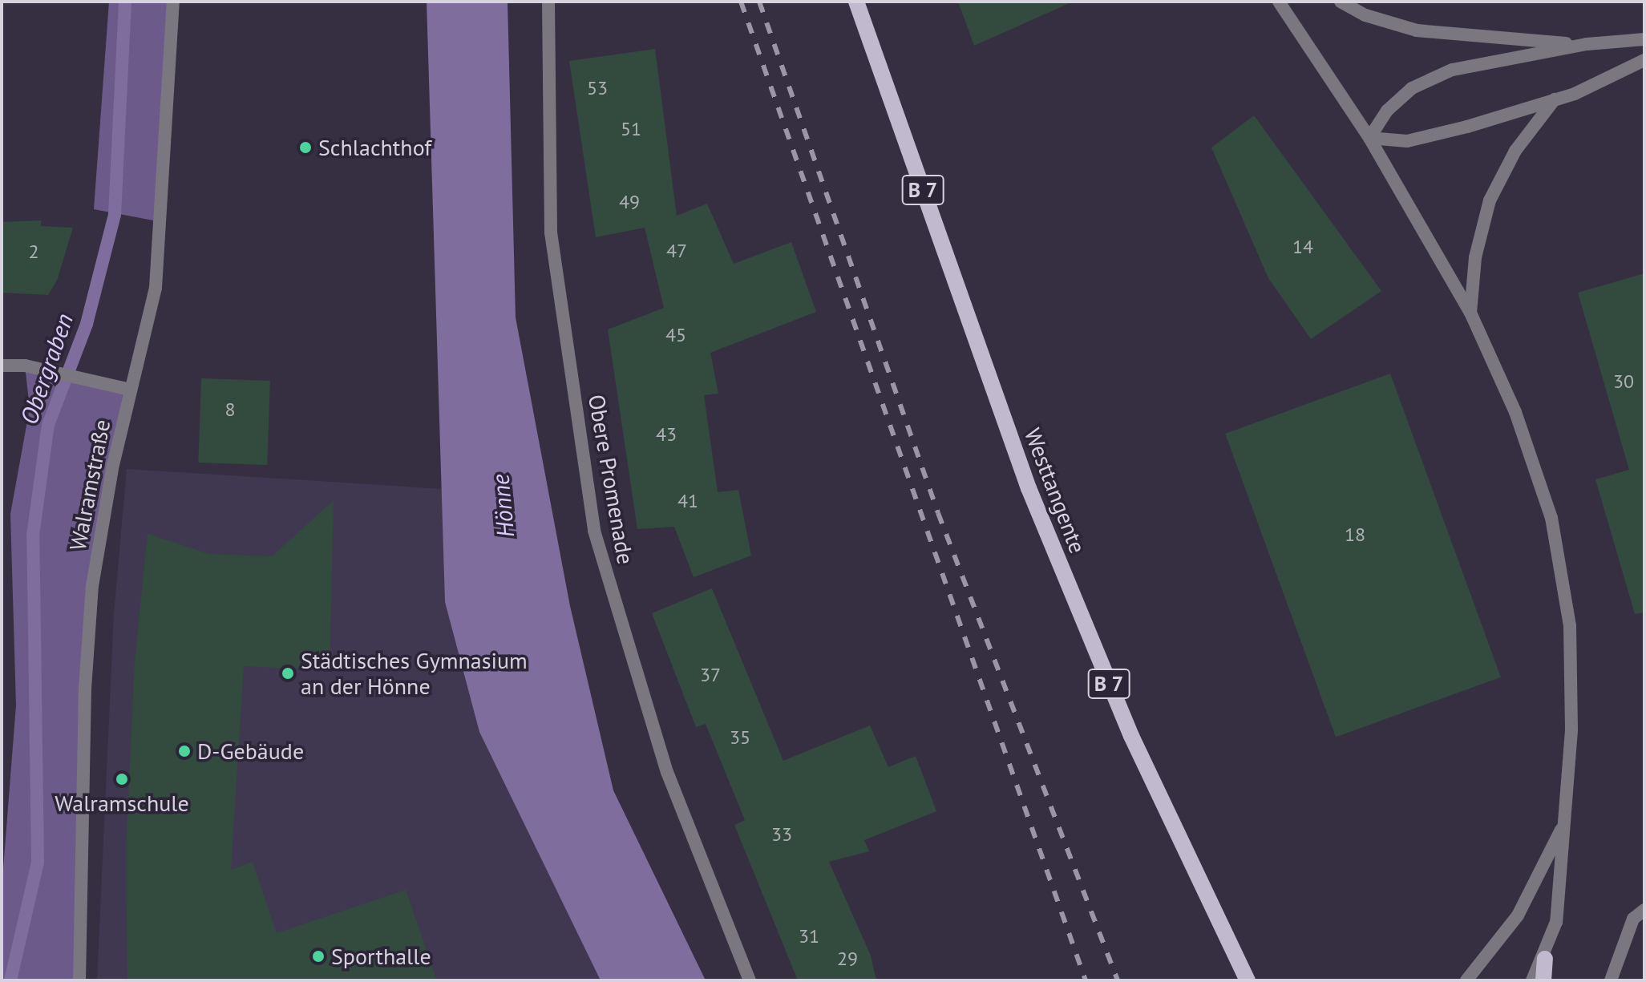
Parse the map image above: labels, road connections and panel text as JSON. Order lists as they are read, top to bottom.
{
  "streets": {
    "main road": ["B 7", "Westtangente"],
    "street": ["Obere Promenade", "Walramstraße"]
  },
  "water": ["Obergraben", "Hönne"],
  "places": [
    "Schlachthof",
    "Städtisches Gymnasium an der Hönne",
    "D-Gebäude",
    "Walramschule",
    "Sporthalle"
  ],
  "house_numbers": [
    "53",
    "51",
    "49",
    "14",
    "47",
    "2",
    "45",
    "30",
    "8",
    "43",
    "41",
    "18",
    "37",
    "35",
    "33",
    "31",
    "29"
  ]
}
